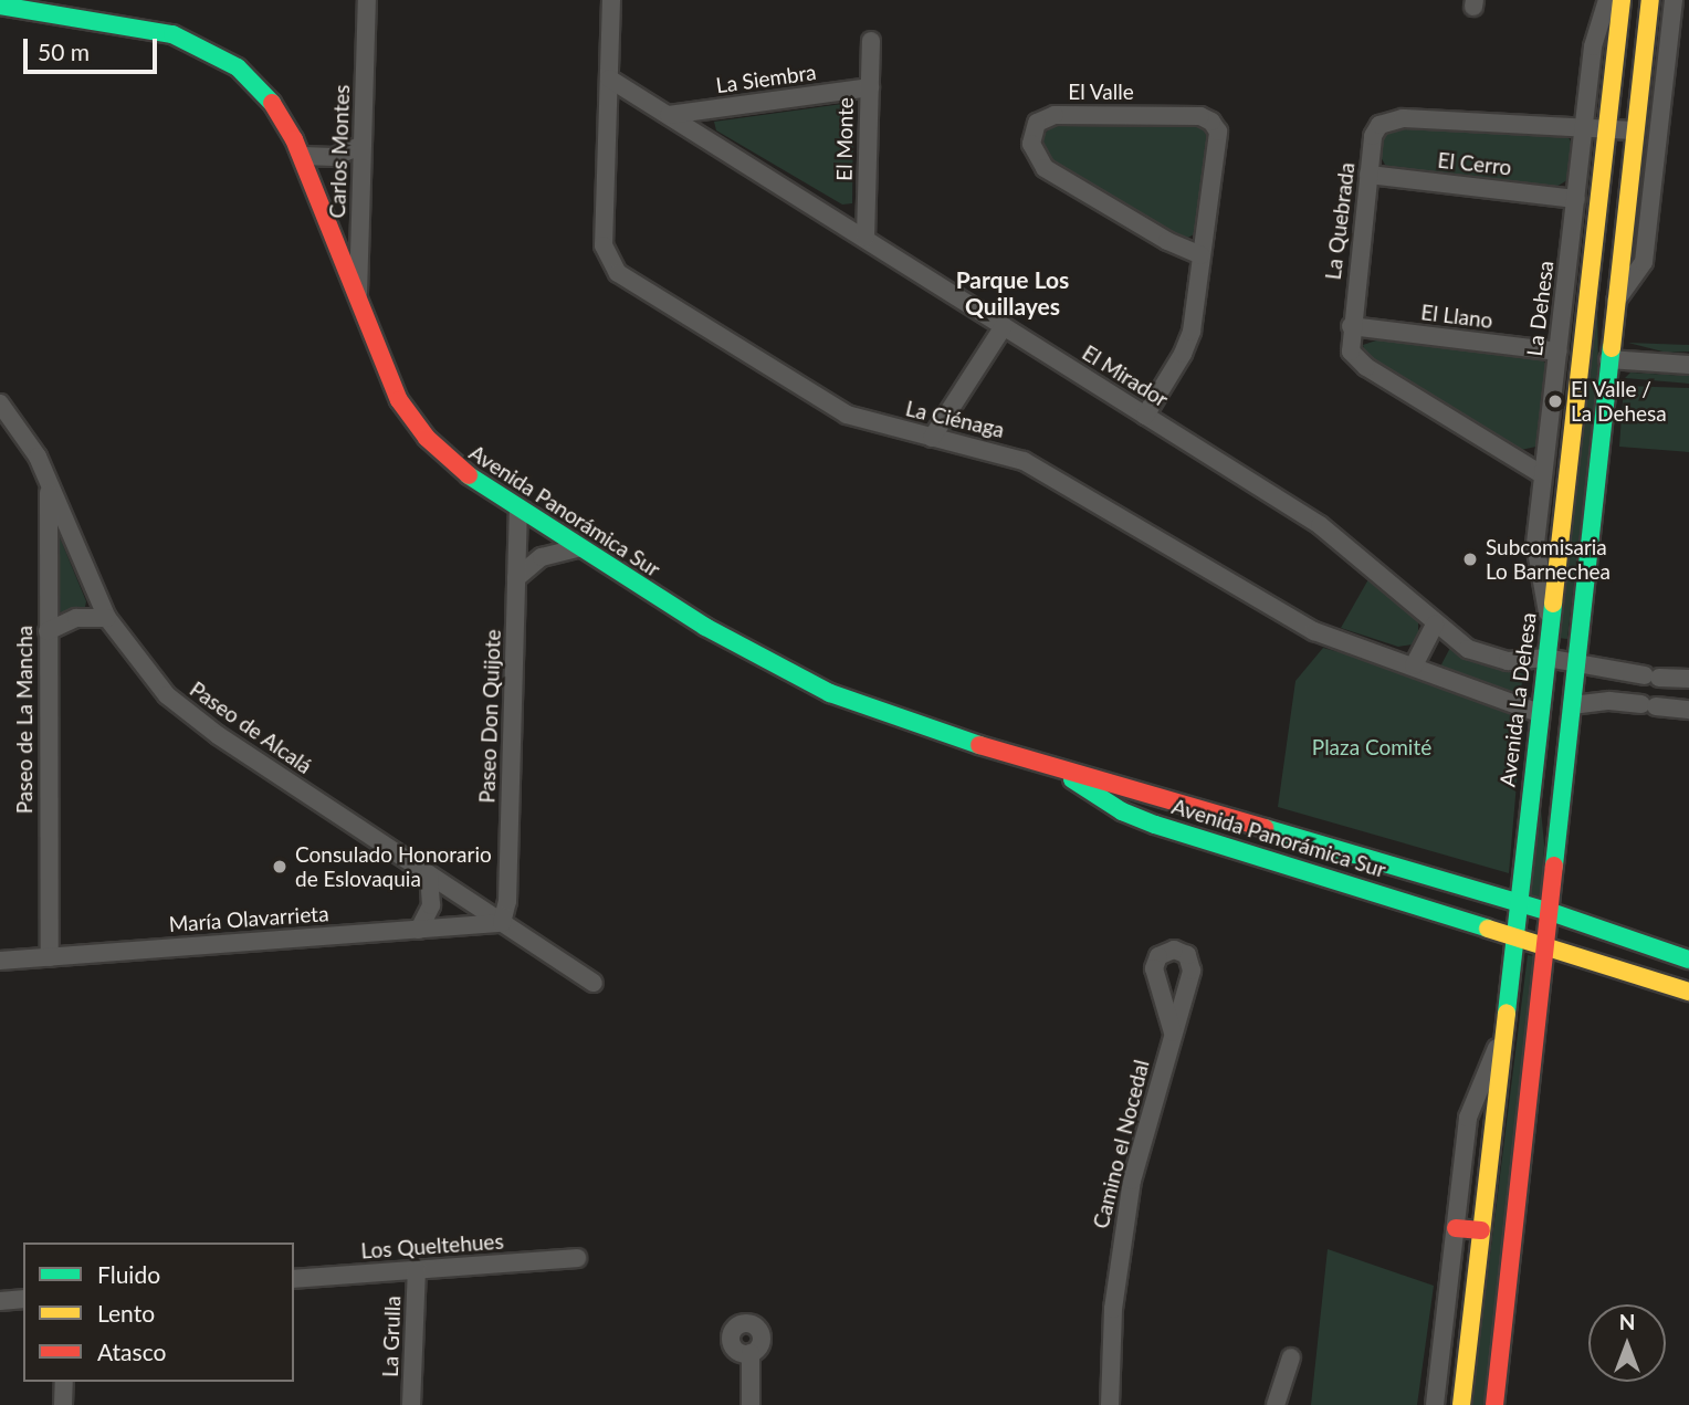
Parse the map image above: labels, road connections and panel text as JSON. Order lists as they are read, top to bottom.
{
  "streets": {
    "street": [
      "La Siembra",
      "El Valle",
      "El Monte",
      "Carlos Montes",
      "El Cerro",
      "La Quebrada",
      "La Dehesa",
      "El Llano",
      "El Mirador",
      "La Ciénaga",
      "Avenida Panorámica Sur",
      "Avenida La Dehesa",
      "Paseo Don Quijote",
      "Paseo de La Mancha",
      "Paseo de Alcalá",
      "María Olavarrieta",
      "Camino el Nocedal",
      "Los Queltehues",
      "La Grulla"
    ]
  },
  "crossings": [
    ["La Siembra", "El Monte"],
    ["La Siembra", "El Mirador"],
    ["El Valle", "El Mirador"],
    ["El Monte", "El Mirador"],
    ["Carlos Montes", "Avenida Panorámica Sur"],
    ["El Cerro", "La Quebrada"],
    ["El Cerro", "La Dehesa"],
    ["La Quebrada", "La Dehesa"],
    ["La Quebrada", "El Llano"],
    ["La Quebrada", "Avenida La Dehesa"],
    ["La Dehesa", "El Llano"],
    ["La Dehesa", "Avenida La Dehesa"],
    ["El Mirador", "La Ciénaga"],
    ["El Mirador", "Avenida La Dehesa"],
    ["La Ciénaga", "Avenida La Dehesa"],
    ["Avenida Panorámica Sur", "Avenida La Dehesa"],
    ["Avenida Panorámica Sur", "Paseo Don Quijote"],
    ["Paseo Don Quijote", "Paseo de Alcalá"],
    ["Paseo Don Quijote", "María Olavarrieta"],
    ["Paseo de La Mancha", "Paseo de Alcalá"],
    ["Paseo de La Mancha", "María Olavarrieta"],
    ["Paseo de Alcalá", "María Olavarrieta"],
    ["Los Queltehues", "La Grulla"]
  ],
  "districts": ["Parque Los Quillayes"],
  "parks": ["Plaza Comité"],
  "places": ["El Valle / La Dehesa", "Subcomisaria Lo Barnechea", "Consulado Honorario de Eslovaquia"],
  "legend": ["Fluido", "Lento", "Atasco"],
  "scale_bar": "50 m",
  "north": "top"
}
